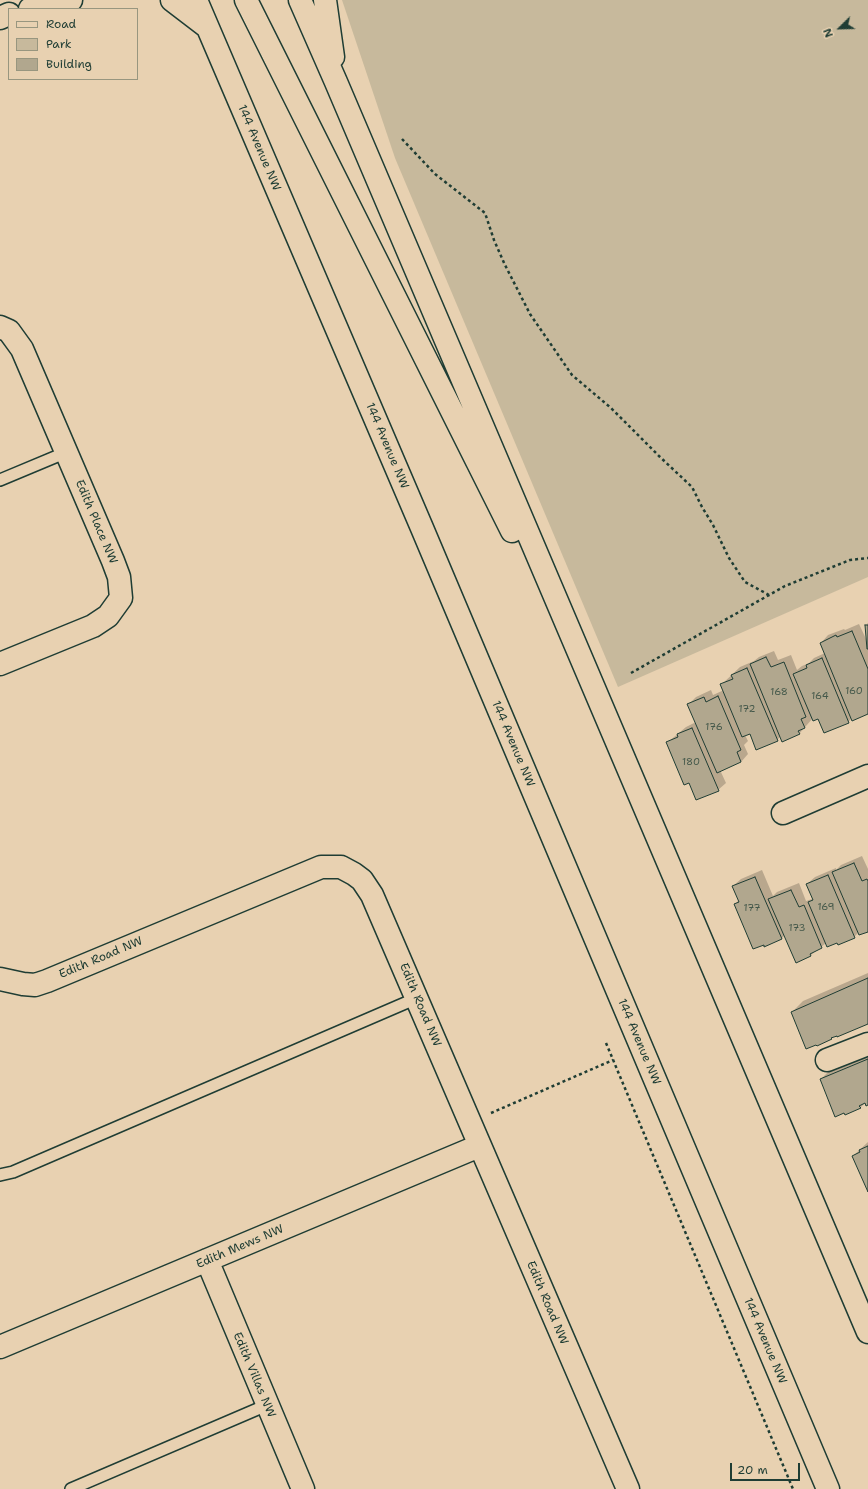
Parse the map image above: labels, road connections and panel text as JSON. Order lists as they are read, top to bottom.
{
  "streets": {
    "main road": [
      "144 Avenue NW",
      "Edith Place NW",
      "Edith Road NW",
      "Edith Mews NW",
      "Edith Villas NW"
    ]
  },
  "crossings": [
    ["Edith Road NW", "Edith Mews NW"],
    ["Edith Mews NW", "Edith Villas NW"]
  ],
  "house_numbers": [
    "160",
    "168",
    "164",
    "172",
    "176",
    "180",
    "169",
    "177",
    "173"
  ],
  "legend": ["Road", "Park", "Building"],
  "scale_bar": "20 m",
  "north": "bottom left"
}
